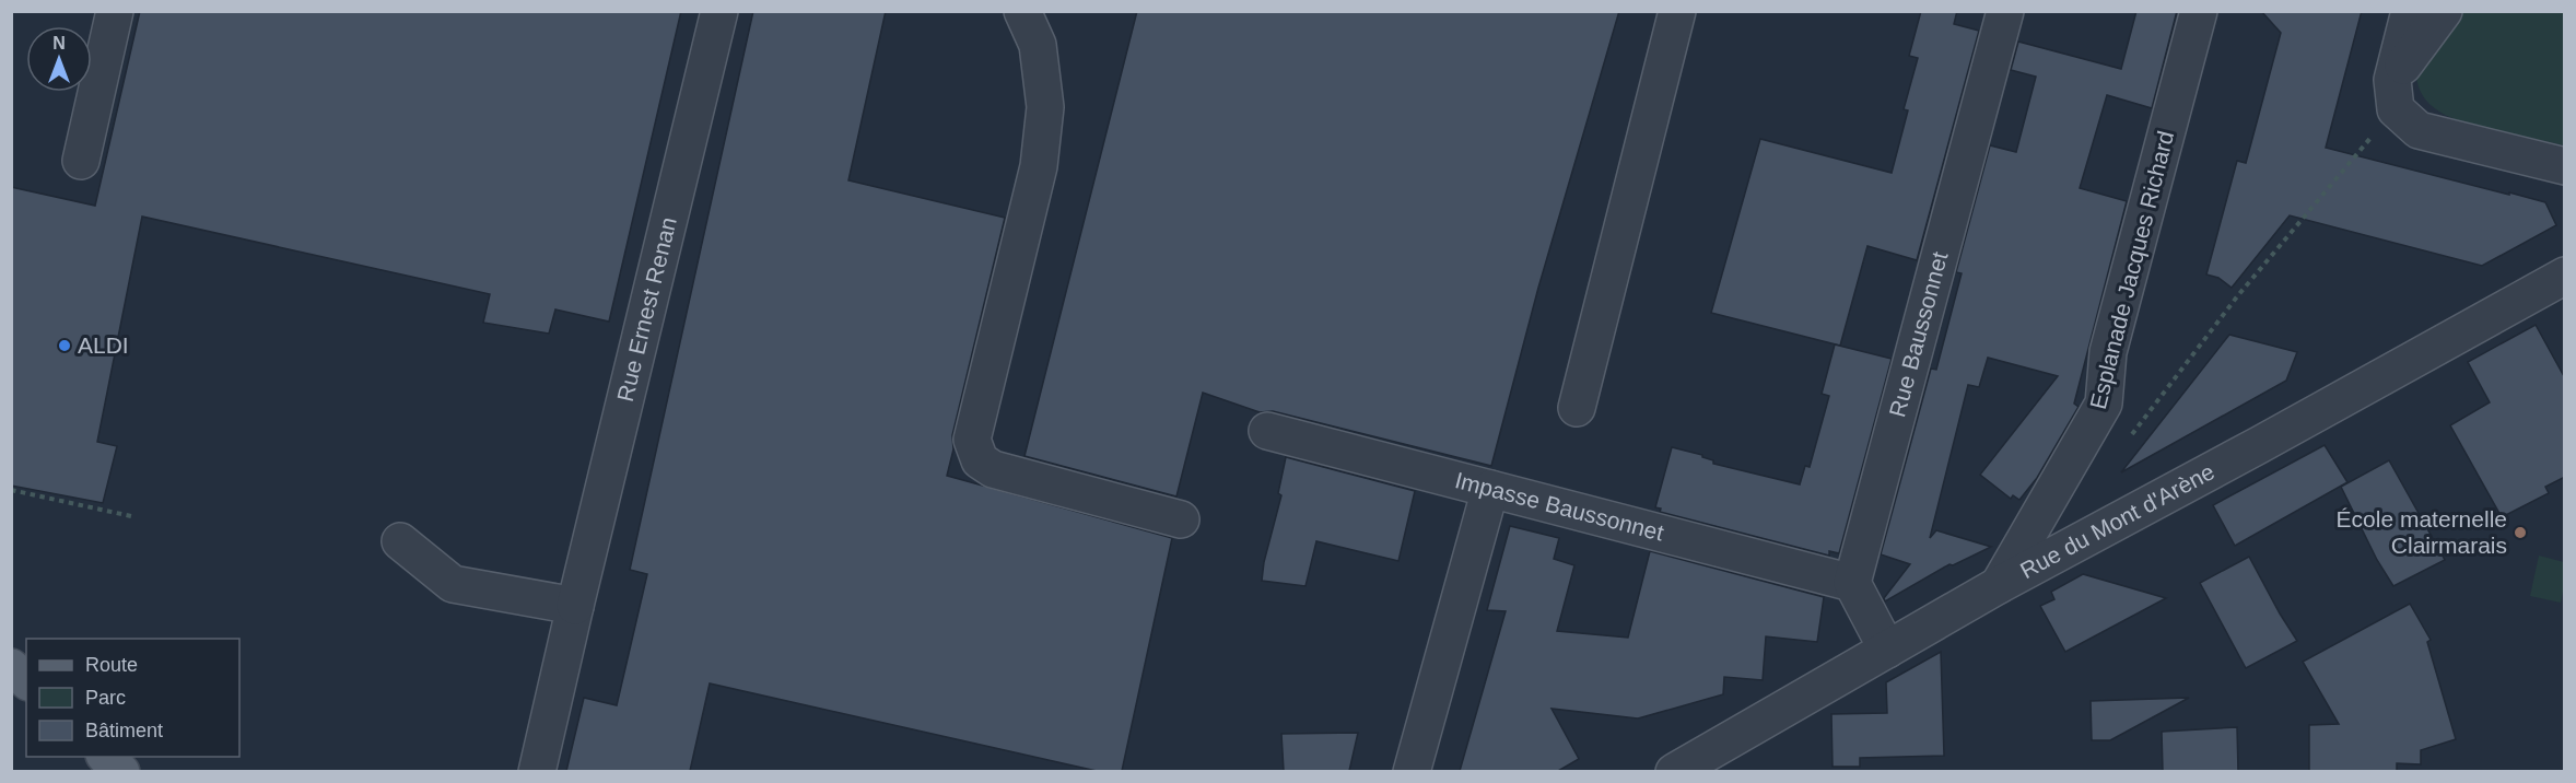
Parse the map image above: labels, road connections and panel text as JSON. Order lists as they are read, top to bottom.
{
  "streets": {
    "street": [
      "Esplanade Jacques Richard",
      "Rue Ernest Renan",
      "Rue Baussonnet",
      "Impasse Baussonnet",
      "Rue du Mont d'Arène"
    ]
  },
  "crossings": [
    ["Esplanade Jacques Richard", "Rue du Mont d'Arène"],
    ["Rue Baussonnet", "Impasse Baussonnet"]
  ],
  "places": ["ALDI", "École maternelle Clairmarais"],
  "legend": ["Route", "Parc", "Bâtiment"],
  "north": "top"
}
